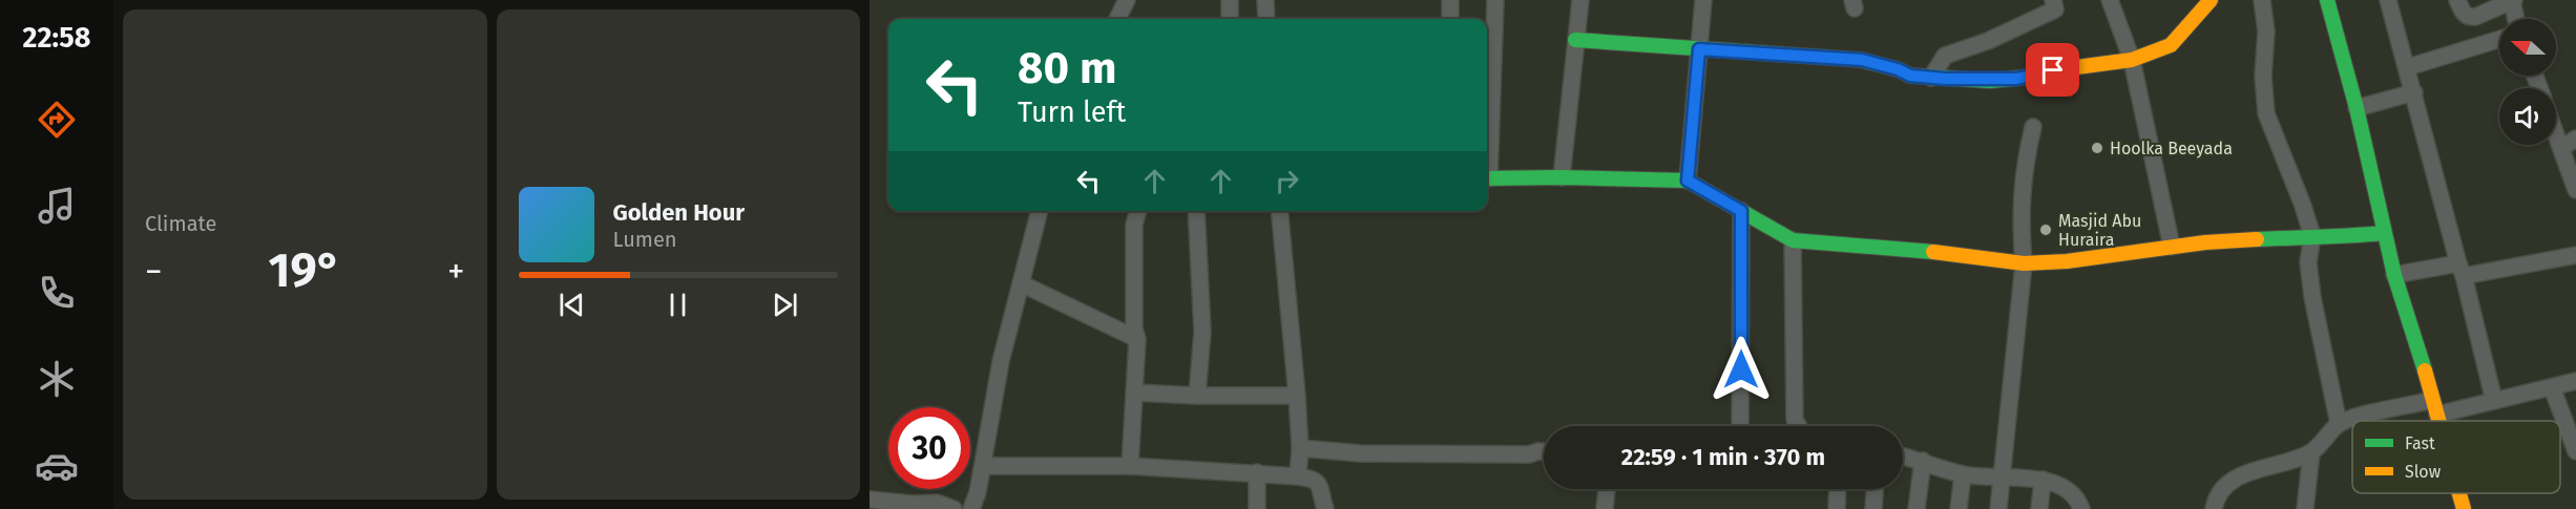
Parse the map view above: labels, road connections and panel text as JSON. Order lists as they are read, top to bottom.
{
  "places": ["Hoolka Beeyada", "Masjid Abu Huraira"],
  "legend": ["Fast", "Slow"],
  "north": "left",
  "page": {
    "tabs": "22:58",
    "tile": "Climate",
    "turn": ["80 m", "Turn left"],
    "song": ["Golden Hour", "Lumen"],
    "heat": ["−", "19°", "+"],
    "limit": "30",
    "trip": "22:59 · 1 min · 370 m"
  }
}
